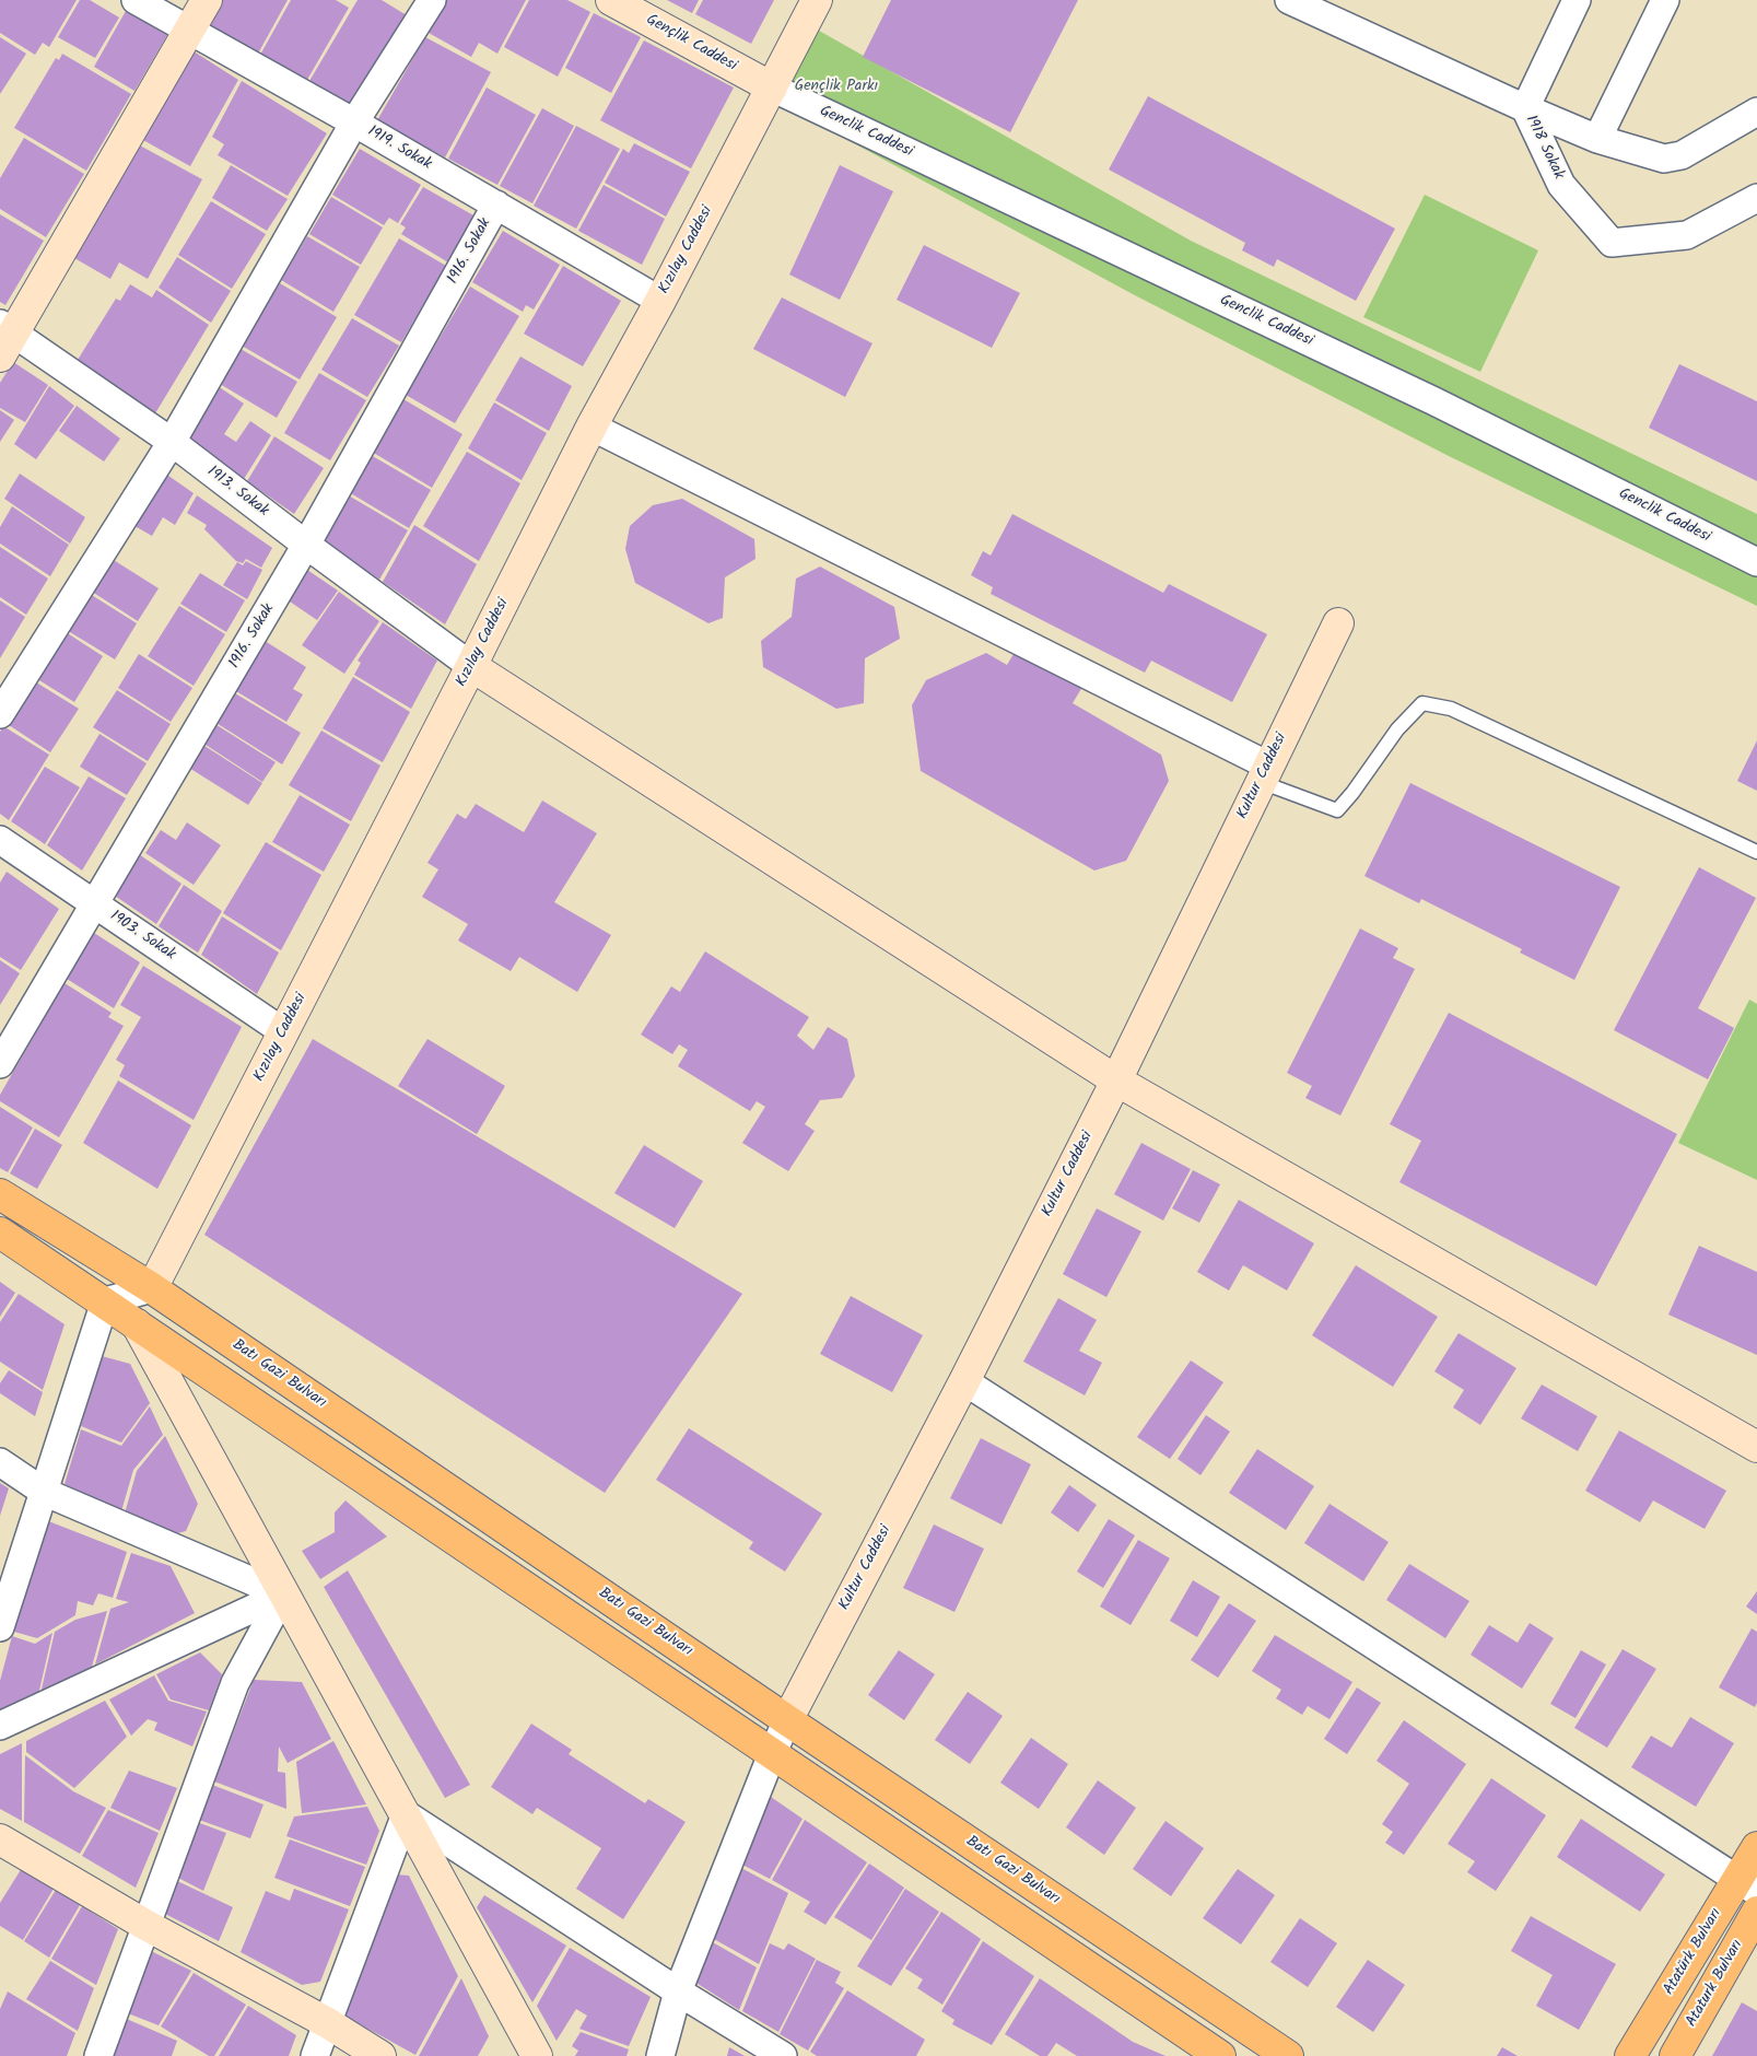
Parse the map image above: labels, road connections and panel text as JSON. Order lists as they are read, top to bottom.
{
  "streets": {
    "main road": ["Batı Gazi Bulvarı", "Atatürk Bulvarı", "Ataturk Bulvarı"],
    "street": [
      "Gençlik Caddesi",
      "Genclik Caddesi",
      "1918 Sokak",
      "1919. Sokak",
      "Kızılay Caddesi",
      "1916. Sokak",
      "1913. Sokak",
      "Kultur Caddesi",
      "1903. Sokak"
    ]
  },
  "crossings": [
    ["Gençlik Caddesi", "Genclik Caddesi"],
    ["Gençlik Caddesi", "Kızılay Caddesi"],
    ["Genclik Caddesi", "Kızılay Caddesi"],
    ["1919. Sokak", "Kızılay Caddesi"],
    ["1919. Sokak", "1916. Sokak"],
    ["Kızılay Caddesi", "1913. Sokak"],
    ["Kızılay Caddesi", "1903. Sokak"],
    ["Kızılay Caddesi", "Batı Gazi Bulvarı"],
    ["1916. Sokak", "1913. Sokak"],
    ["1916. Sokak", "1903. Sokak"],
    ["Kultur Caddesi", "Batı Gazi Bulvarı"]
  ],
  "parks": ["Gençlik Parkı"]
}
